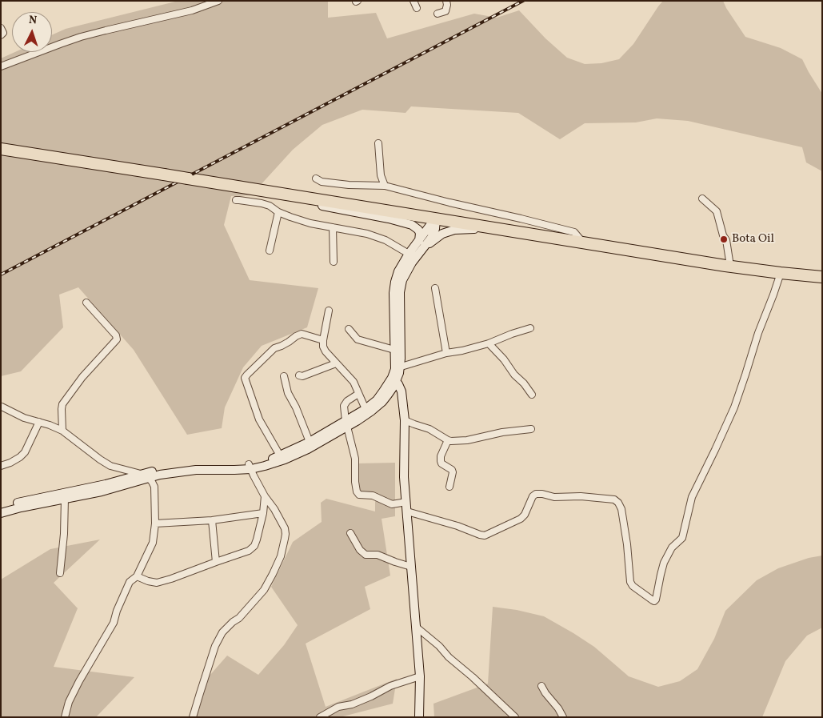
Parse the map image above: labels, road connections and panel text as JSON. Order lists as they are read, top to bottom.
{
  "places": ["Bota Oil"],
  "north": "top"
}
